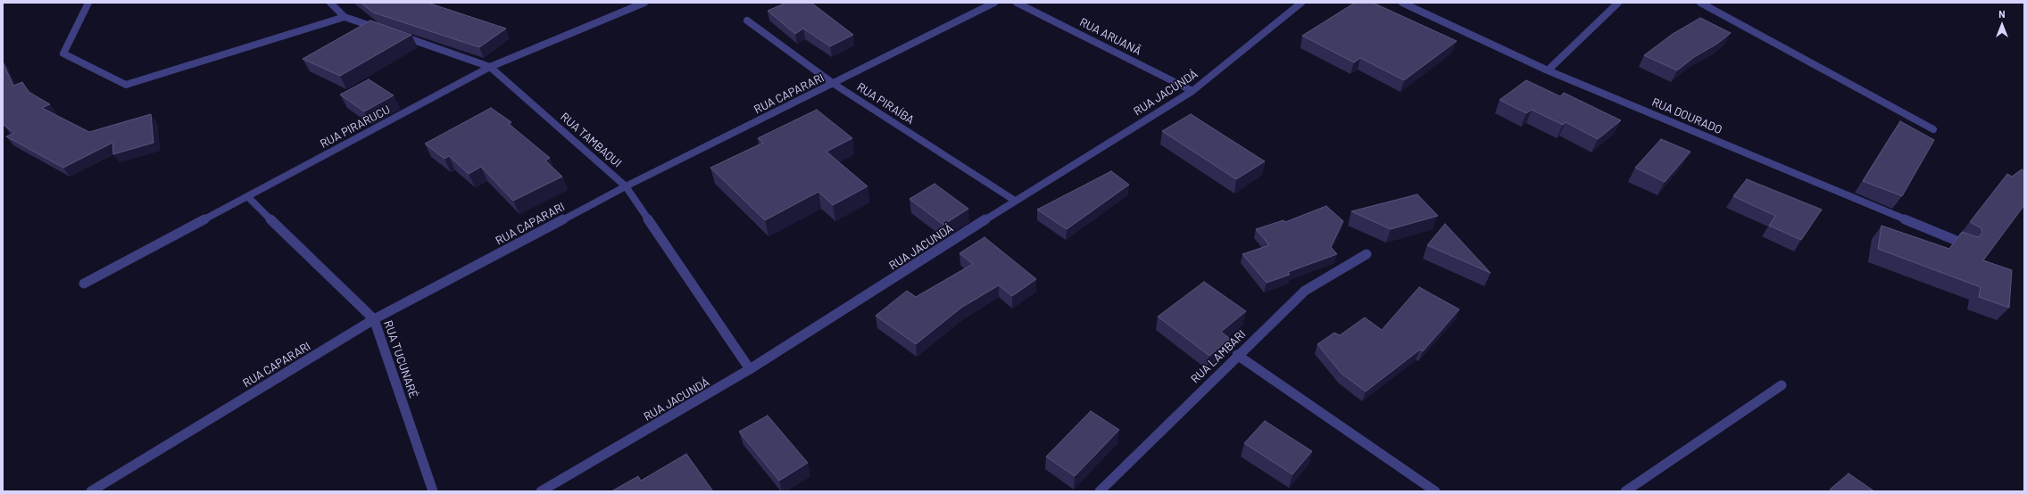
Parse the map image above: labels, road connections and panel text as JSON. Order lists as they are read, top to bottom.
{
  "streets": {
    "street": [
      "RUA ARUANÃ",
      "RUA JACUNDÁ",
      "RUA CAPARARI",
      "RUA PIRAÍBA",
      "RUA DOURADO",
      "RUA PIRARUCU",
      "RUA TAMBAQUI",
      "RUA LAMBARI",
      "RUA TUCUNARÉ"
    ]
  },
  "crossings": [
    ["RUA ARUANÃ", "RUA JACUNDÁ"],
    ["RUA JACUNDÁ", "RUA PIRAÍBA"],
    ["RUA JACUNDÁ", "RUA TAMBAQUI"],
    ["RUA CAPARARI", "RUA PIRAÍBA"],
    ["RUA CAPARARI", "RUA TAMBAQUI"],
    ["RUA CAPARARI", "RUA TUCUNARÉ"],
    ["RUA PIRARUCU", "RUA TAMBAQUI"],
    ["RUA PIRARUCU", "RUA TUCUNARÉ"]
  ],
  "north": "top"
}
